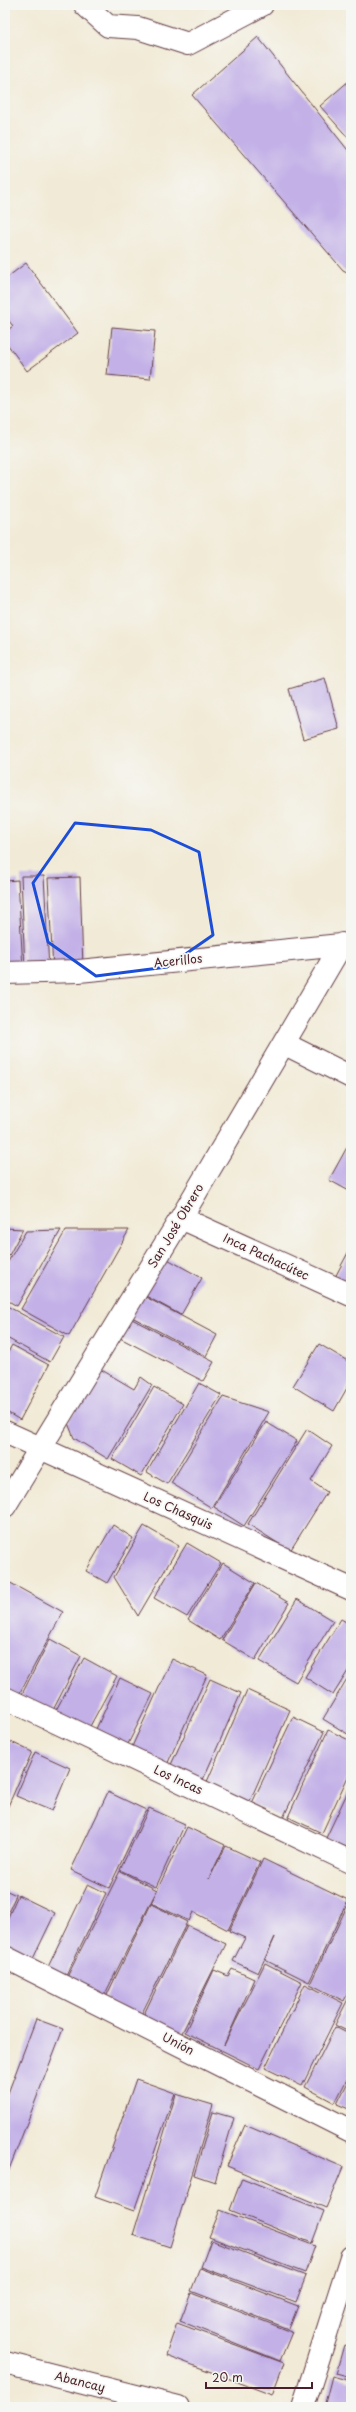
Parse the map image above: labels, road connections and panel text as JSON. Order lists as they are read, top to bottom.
{
  "streets": {
    "street": [
      "Acerillos",
      "San José Obrero",
      "Inca Pachacútec",
      "Los Chasquis",
      "Los Incas",
      "Unión",
      "Abancay"
    ]
  },
  "crossings": [
    ["Acerillos", "San José Obrero"],
    ["San José Obrero", "Inca Pachacútec"],
    ["San José Obrero", "Los Chasquis"]
  ],
  "scale_bar": "20 m"
}
